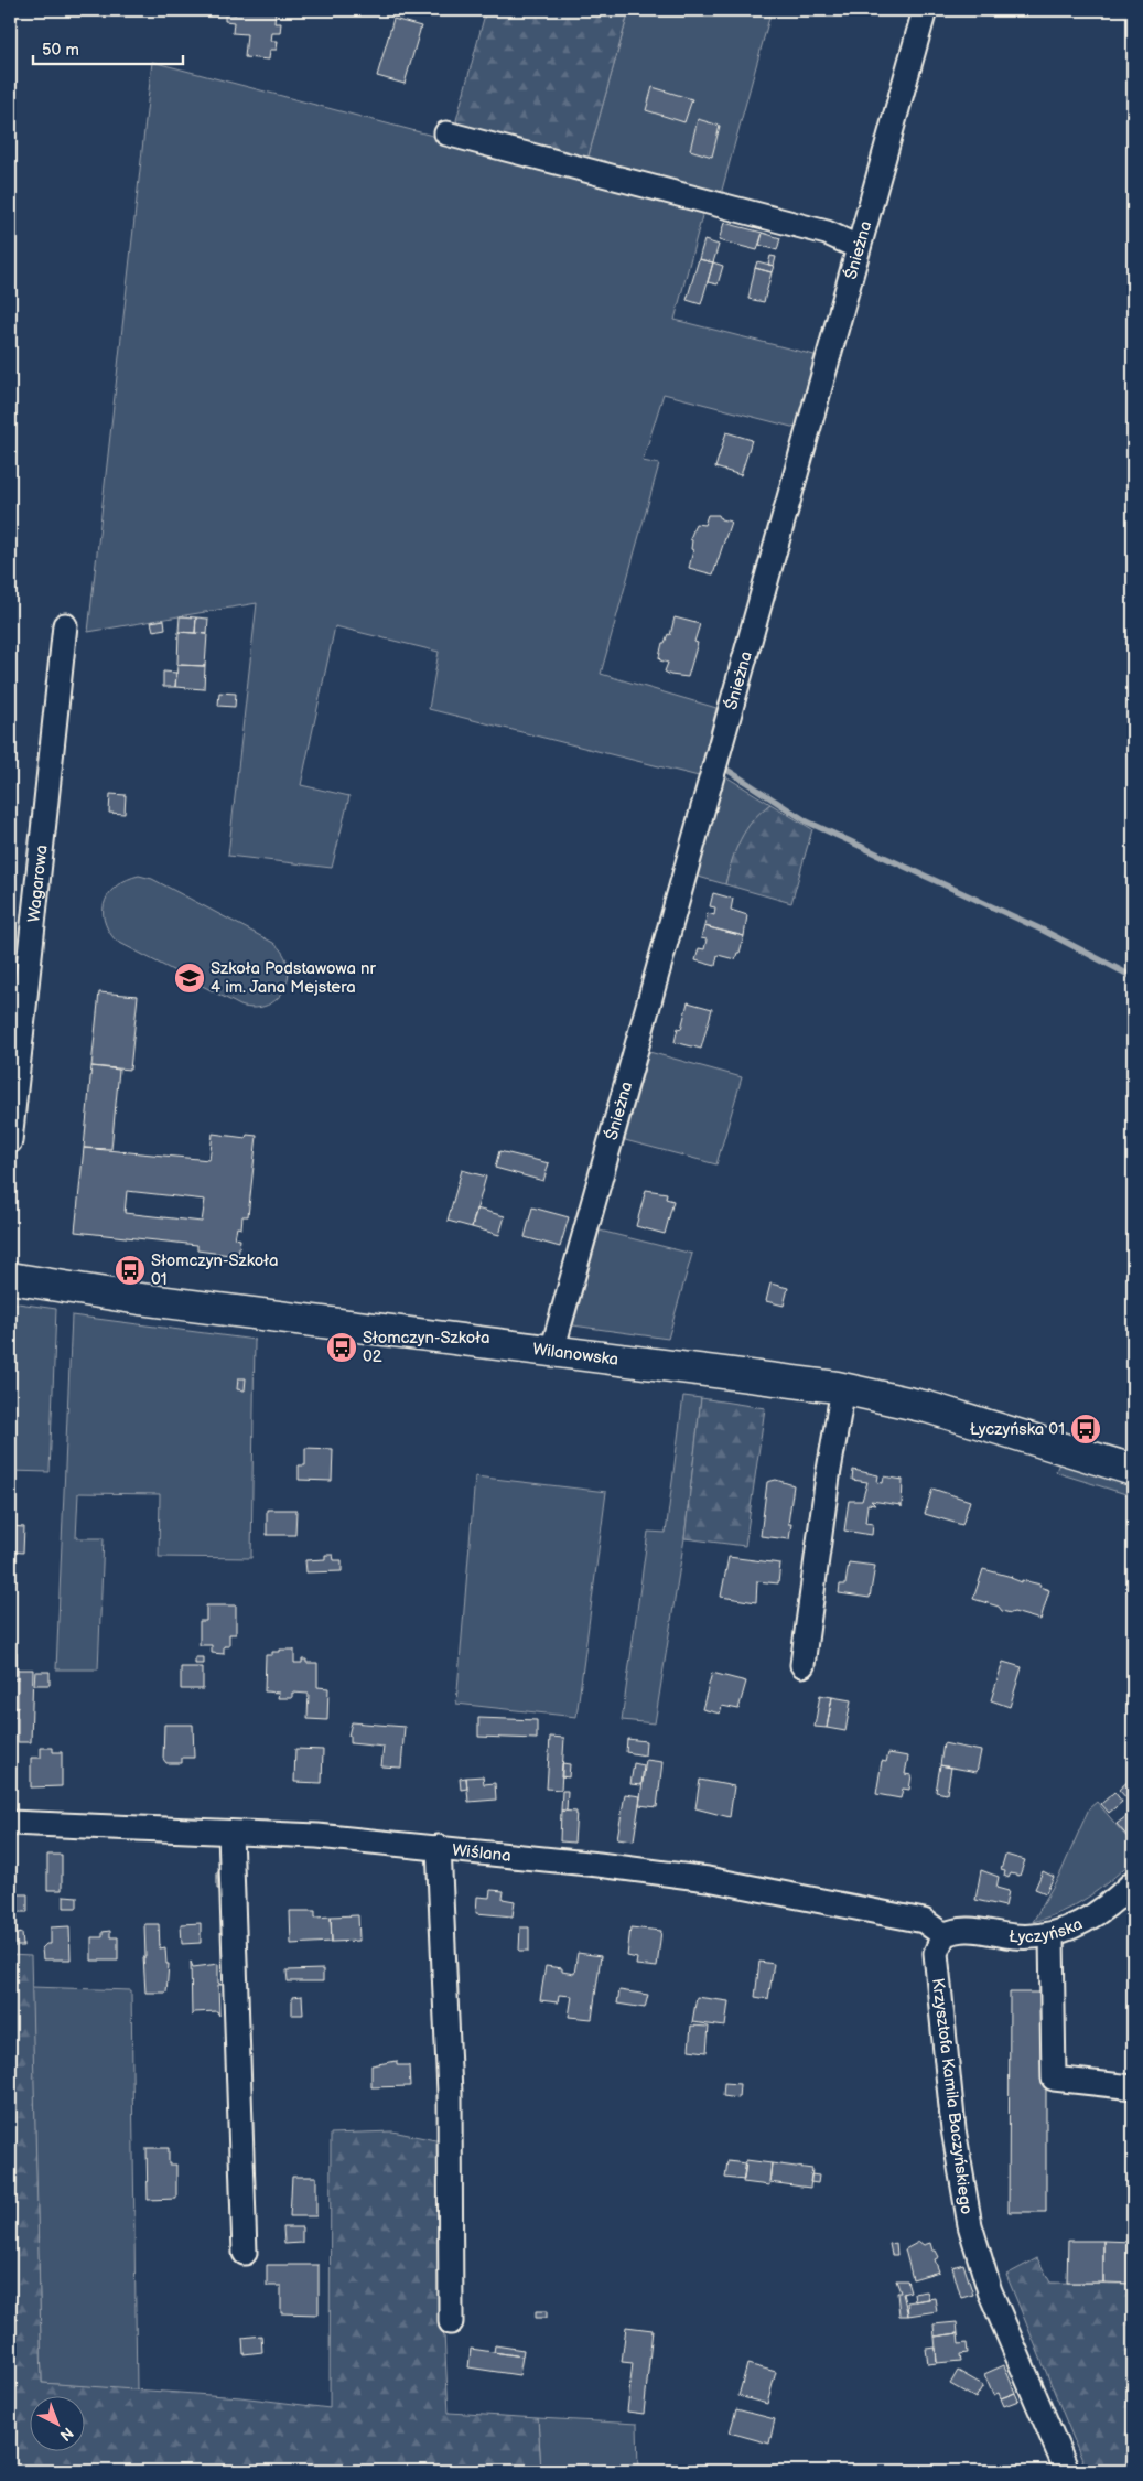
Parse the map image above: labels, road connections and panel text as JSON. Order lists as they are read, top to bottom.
{
  "streets": {
    "main road": ["Wilanowska"],
    "street": [
      "Śnieżna",
      "Wagarowa",
      "Wiślana",
      "Łyczyńska",
      "Krzysztofa Kamila Baczyńskiego"
    ]
  },
  "crossings": [
    ["Śnieżna", "Wilanowska"],
    ["Wiślana", "Łyczyńska"],
    ["Wiślana", "Krzysztofa Kamila Baczyńskiego"],
    ["Łyczyńska", "Krzysztofa Kamila Baczyńskiego"]
  ],
  "places": {
    "school or university": ["Szkoła Podstawowa nr 4 im. Jana Mejstera"],
    "bus stop": ["Słomczyn-Szkoła 01", "Słomczyn-Szkoła 02", "Łyczyńska 01"]
  },
  "scale_bar": "50 m",
  "north": "bottom right"
}
